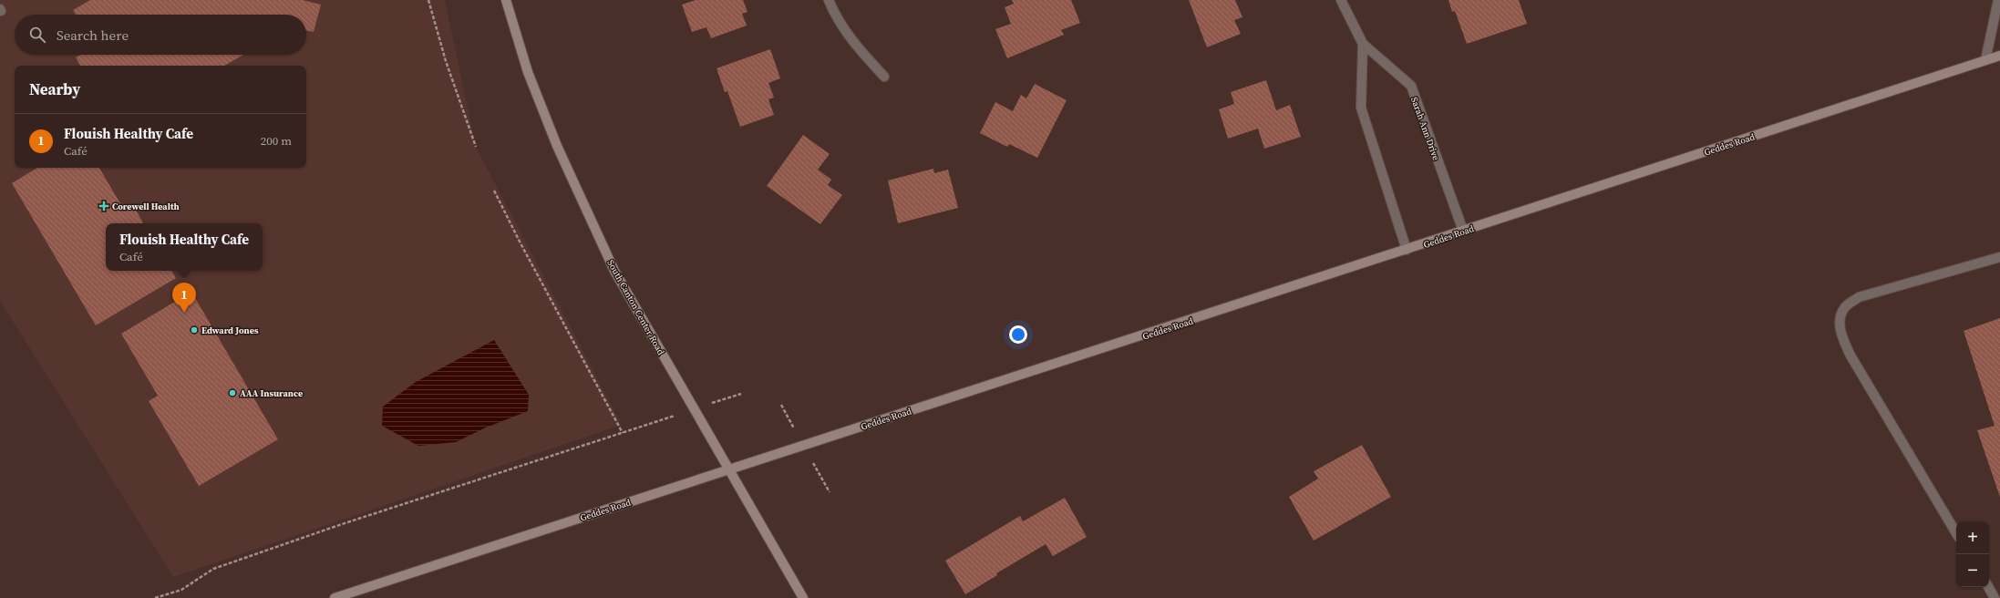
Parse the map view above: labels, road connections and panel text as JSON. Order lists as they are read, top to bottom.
{
  "streets": {
    "main road": ["Geddes Road", "South Canton Center Road"],
    "street": ["Sarah Ann Drive"]
  },
  "crossings": [
    ["Sarah Ann Drive", "Geddes Road"],
    ["Geddes Road", "South Canton Center Road"]
  ],
  "places": {
    "health": ["Corewell Health"],
    "other": ["Edward Jones", "AAA Insurance"]
  },
  "page": {
    "search": "Search here",
    "heading": "Nearby",
    "list": [
      {
        "mark": "1",
        "name": "Flouish Healthy Cafe",
        "note": "Café",
        "value": "200 m"
      }
    ],
    "popup": ["Flouish Healthy Cafe", "Café"],
    "pins": "1",
    "map_buttons": ["+", "−"]
  }
}
